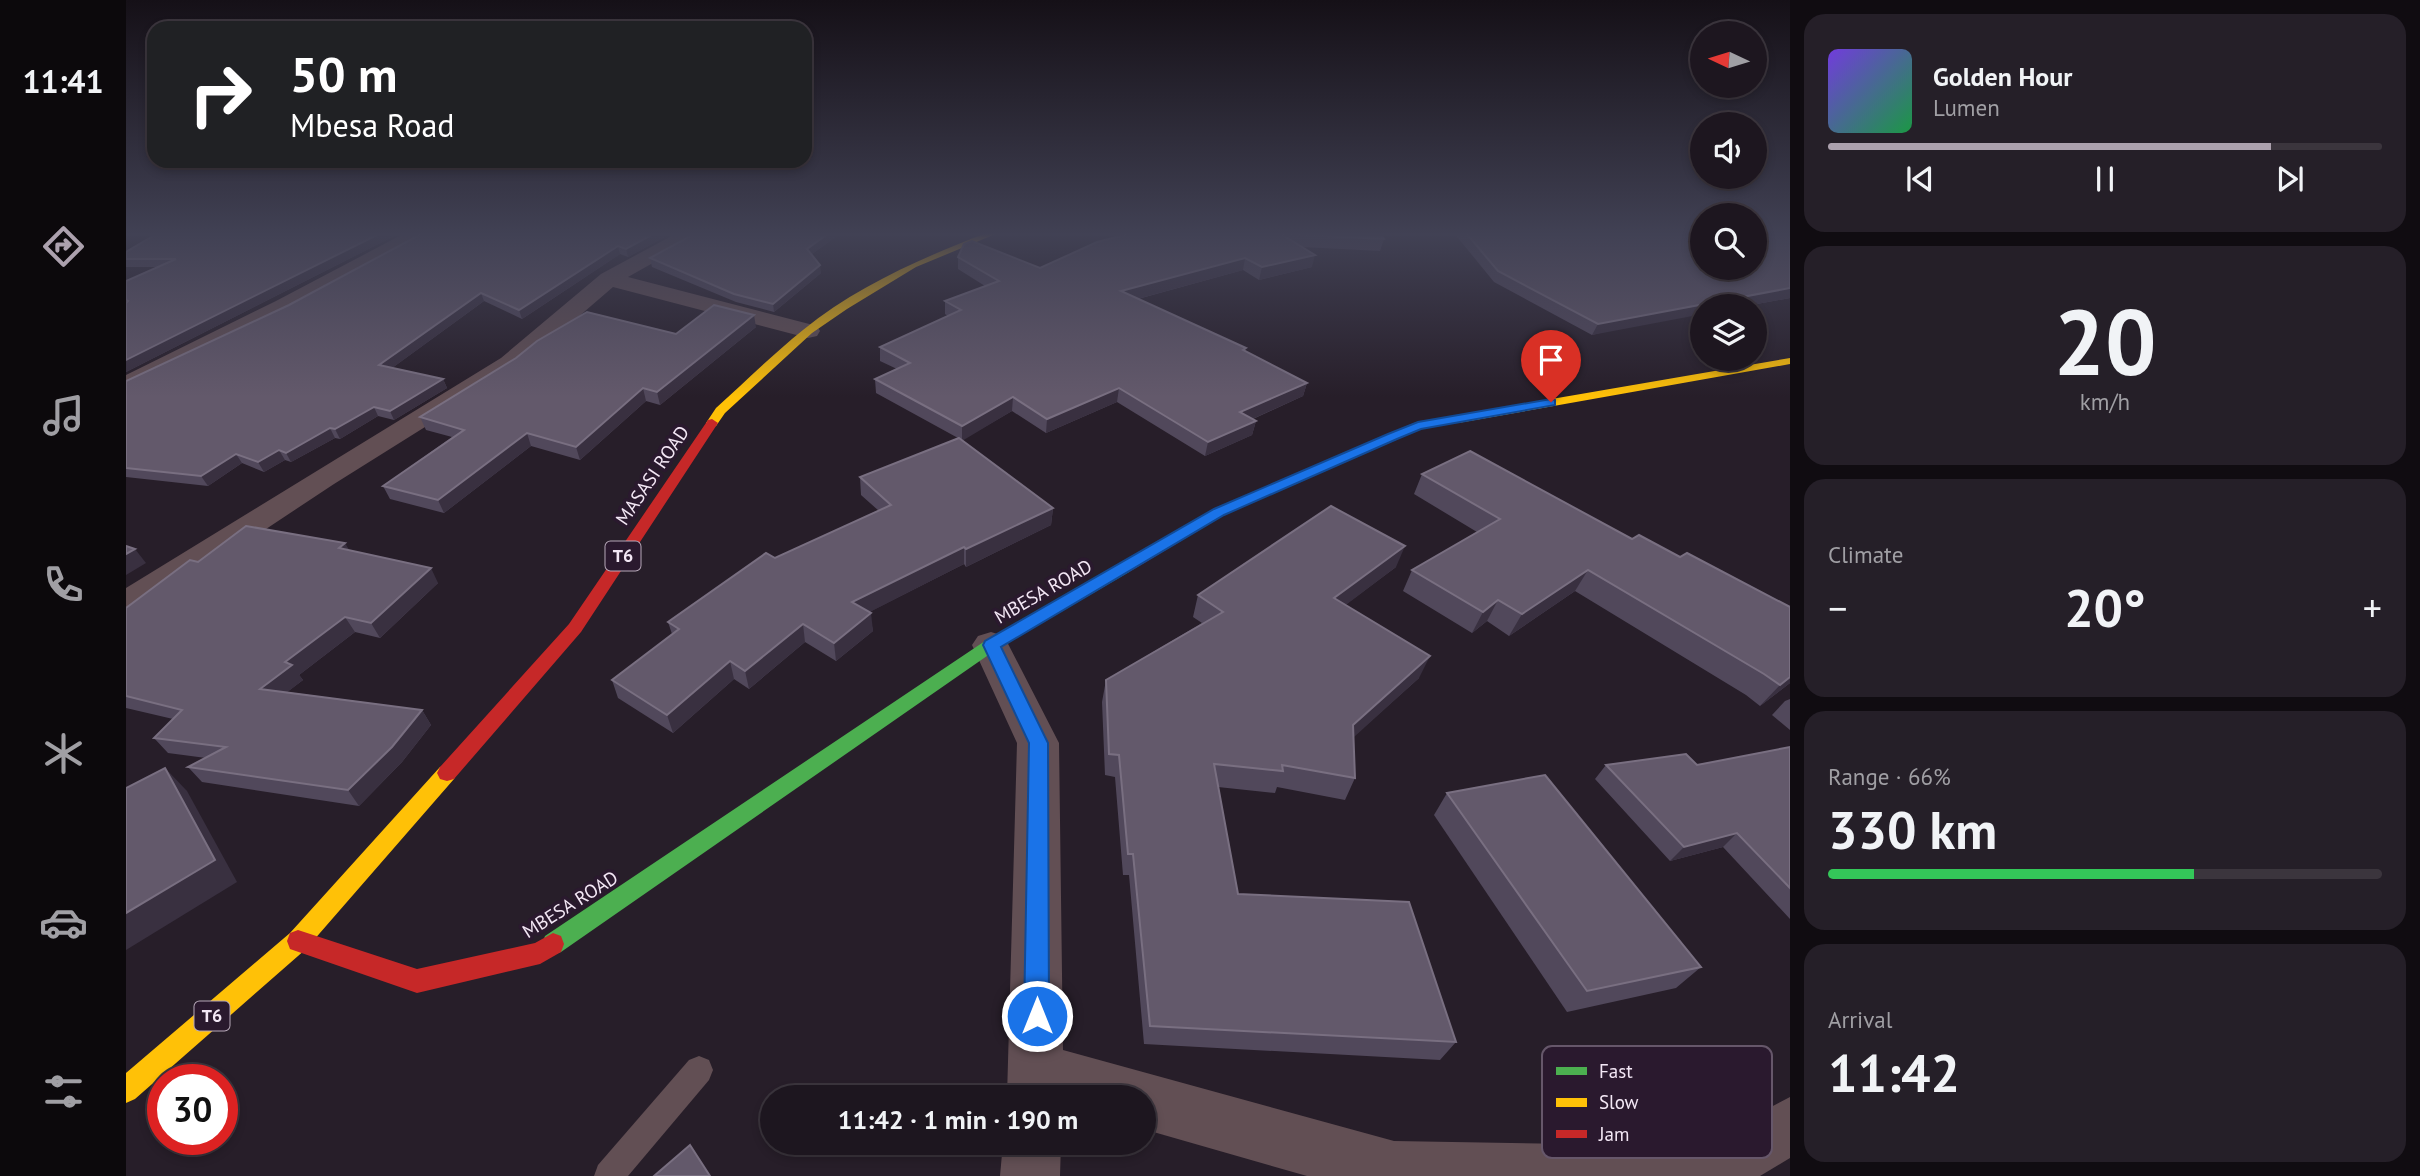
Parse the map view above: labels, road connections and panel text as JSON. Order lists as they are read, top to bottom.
{
  "streets": {
    "main road": ["MASASI ROAD", "T6", "MBESA ROAD"]
  },
  "crossings": [
    ["MASASI ROAD", "T6"],
    ["MASASI ROAD", "MBESA ROAD"],
    ["T6", "MBESA ROAD"]
  ],
  "legend": ["Fast", "Slow", "Jam"],
  "north": "left",
  "page": {
    "tabs": "11:41",
    "turn": ["50 m", "Mbesa Road"],
    "song": ["Golden Hour", "Lumen"],
    "tile": [
      ["20", "km/h"],
      "Climate",
      ["Range · 66%", "330 km"],
      ["Arrival", "11:42"]
    ],
    "heat": ["−", "20°", "+"],
    "limit": "30",
    "trip": "11:42 · 1 min · 190 m"
  }
}
